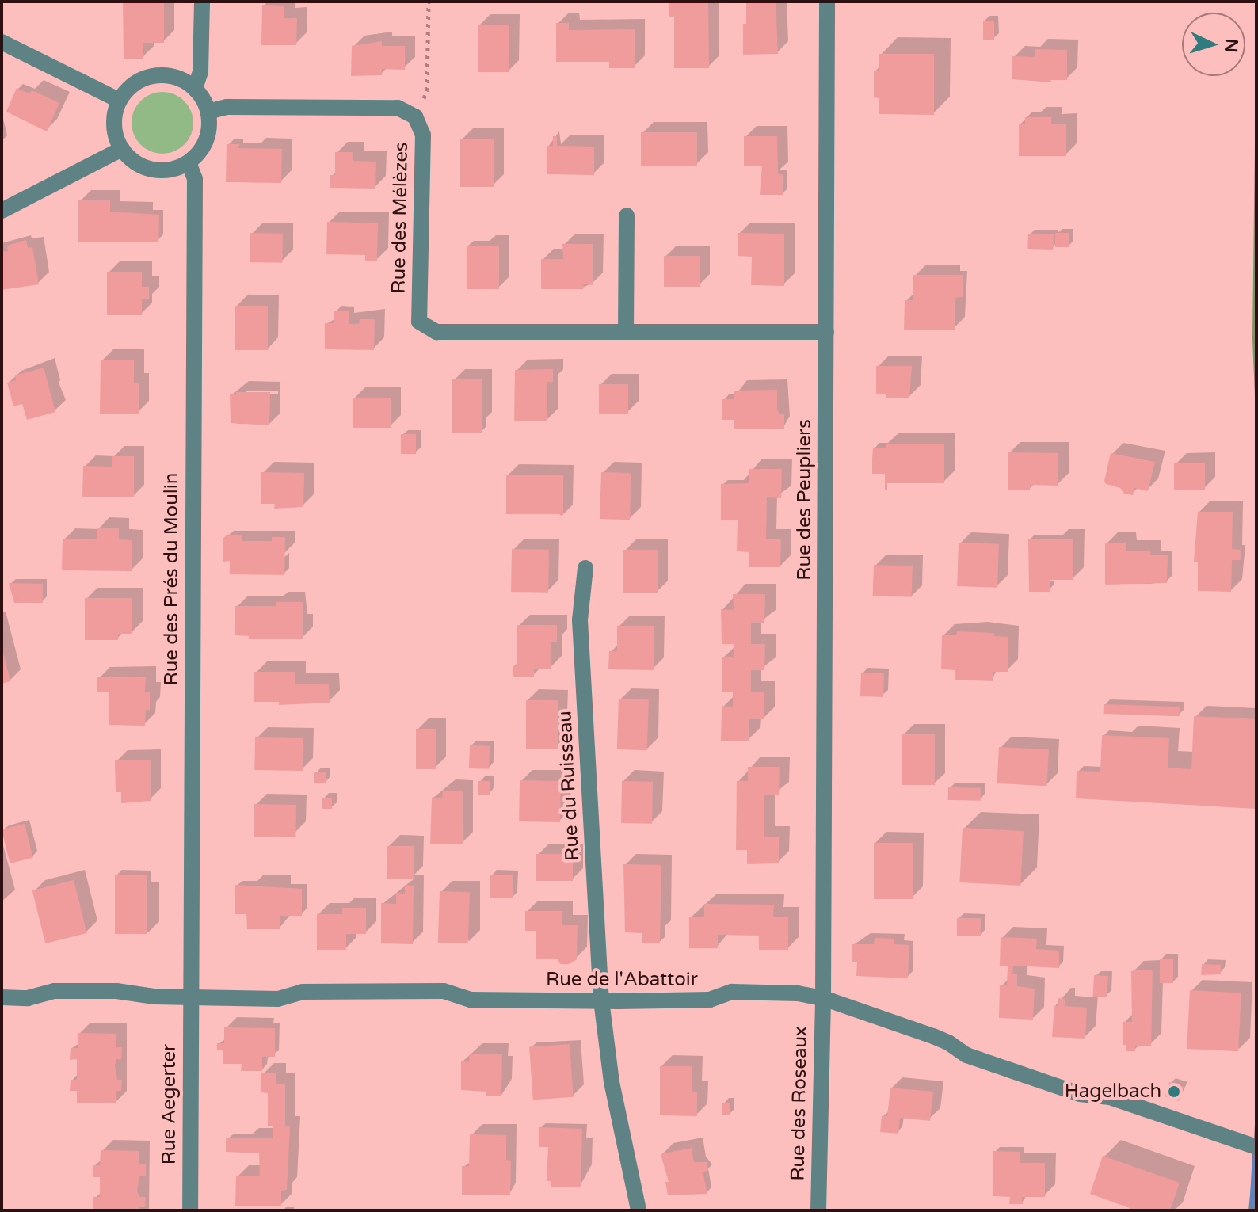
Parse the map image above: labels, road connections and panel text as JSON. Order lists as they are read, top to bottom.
{
  "streets": {
    "street": [
      "Rue des Mélèzes",
      "Rue des Peupliers",
      "Rue des Prés du Moulin",
      "Rue du Ruisseau",
      "Rue de l'Abattoir",
      "Rue des Roseaux",
      "Rue Aegerter"
    ]
  },
  "crossings": [
    ["Rue des Mélèzes", "Rue des Peupliers"],
    ["Rue des Mélèzes", "Rue des Prés du Moulin"],
    ["Rue des Peupliers", "Rue de l'Abattoir"],
    ["Rue des Peupliers", "Rue des Roseaux"],
    ["Rue des Prés du Moulin", "Rue de l'Abattoir"],
    ["Rue des Prés du Moulin", "Rue Aegerter"],
    ["Rue du Ruisseau", "Rue de l'Abattoir"],
    ["Rue de l'Abattoir", "Rue des Roseaux"],
    ["Rue de l'Abattoir", "Rue Aegerter"]
  ],
  "places": ["Hagelbach"],
  "north": "right"
}
